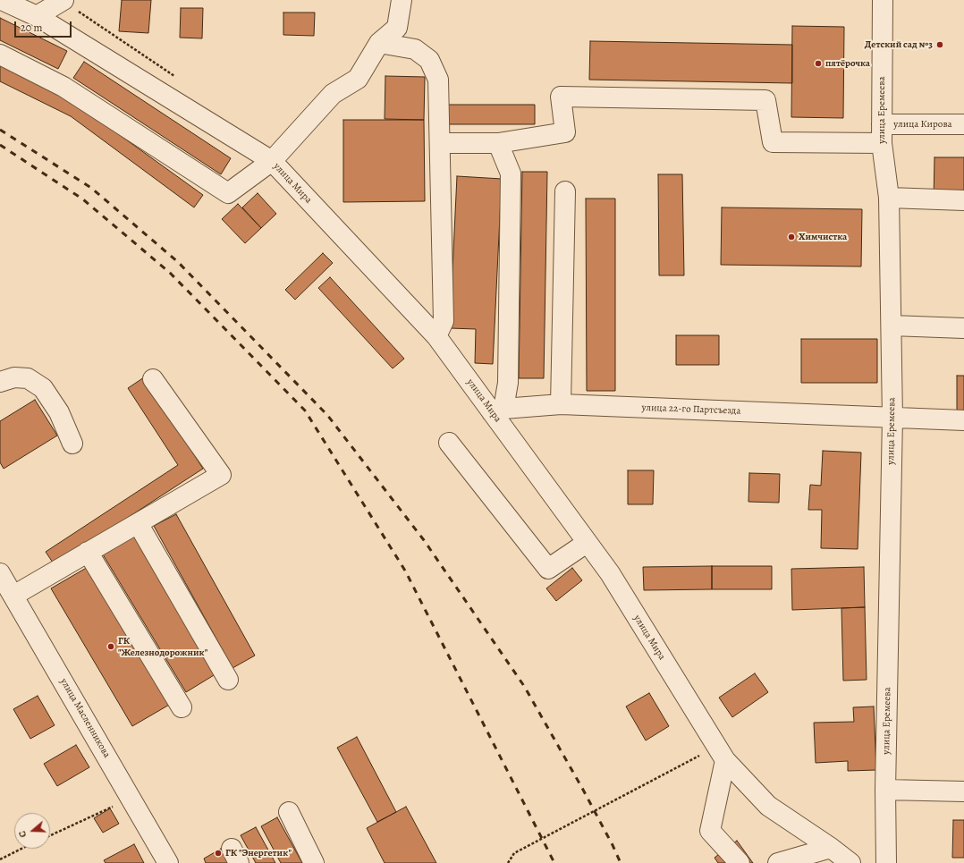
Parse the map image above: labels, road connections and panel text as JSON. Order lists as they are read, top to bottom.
{
  "streets": {
    "street": [
      "улица Еремеева",
      "улица Кирова",
      "улица Мира",
      "улица 22-го Партсъезда",
      "улица Масленникова"
    ]
  },
  "crossings": [
    ["улица Еремеева", "улица Кирова"],
    ["улица Еремеева", "улица 22-го Партсъезда"],
    ["улица Мира", "улица 22-го Партсъезда"]
  ],
  "places": [
    "Детский сад №3",
    "пятёрочка",
    "Химчистка",
    "ГК \"Железнодорожник\"",
    "ГК \"Энергетик\""
  ],
  "scale_bar": "20 m",
  "north": "left"
}
